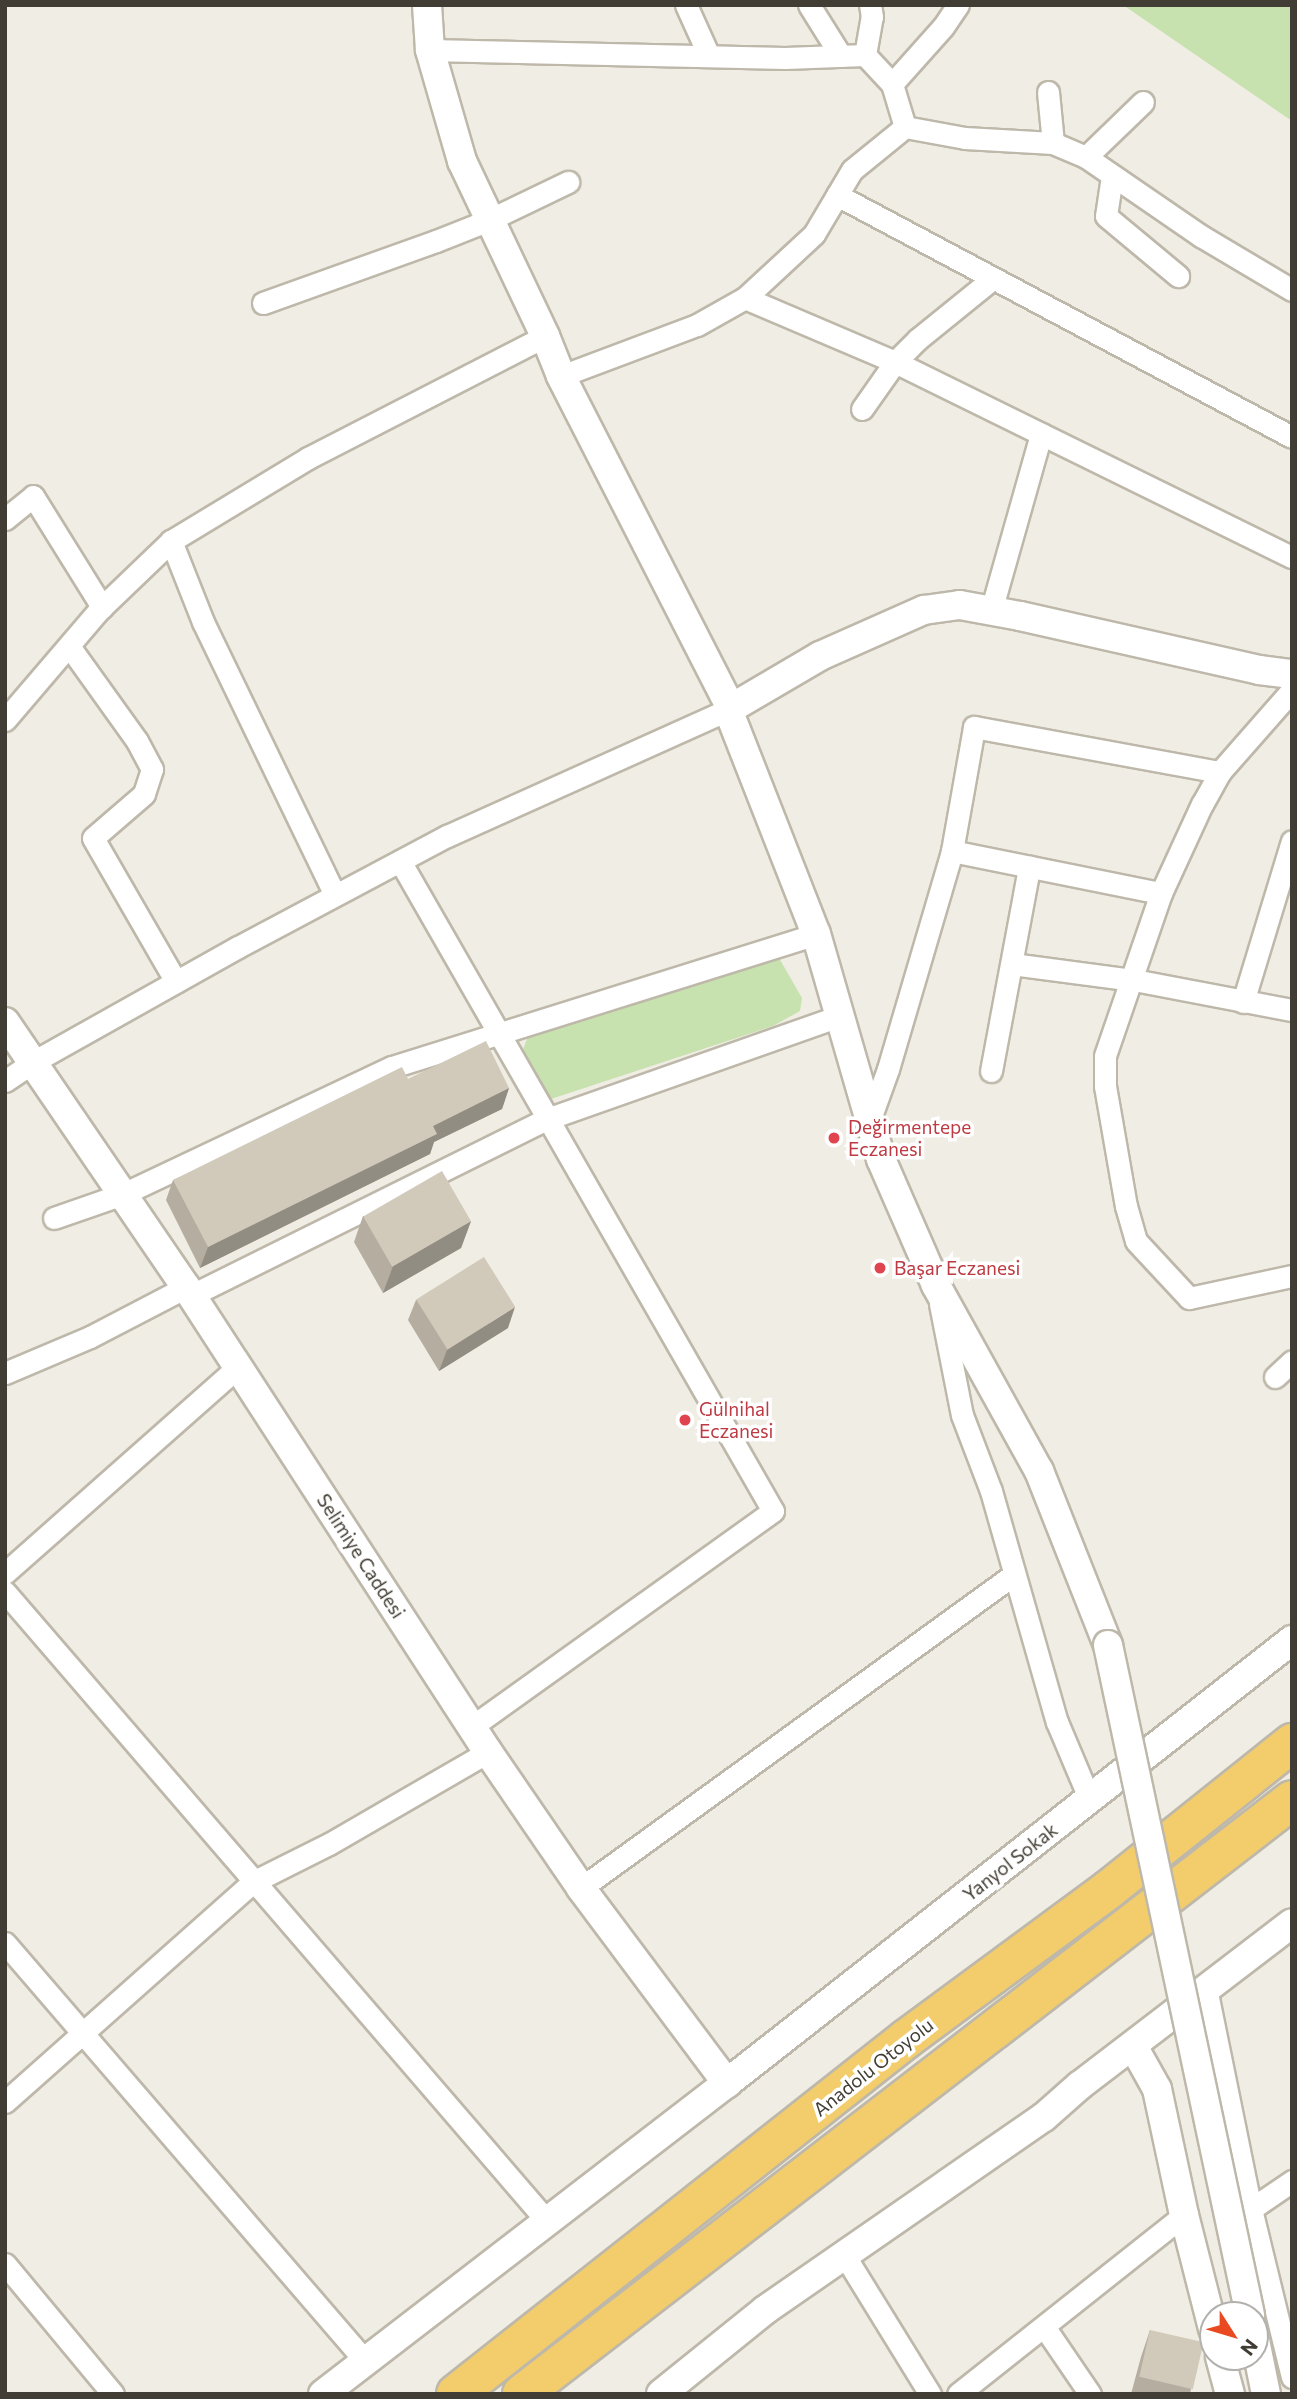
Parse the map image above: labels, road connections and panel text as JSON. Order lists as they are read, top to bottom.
{
  "streets": {
    "highway": ["Anadolu Otoyolu"],
    "street": ["Selimiye Caddesi", "Yanyol Sokak"]
  },
  "crossings": [
    ["Selimiye Caddesi", "Yanyol Sokak"]
  ],
  "places": ["Değirmentepe Eczanesi", "Başar Eczanesi", "Gülnihal Eczanesi"],
  "north": "bottom right"
}
